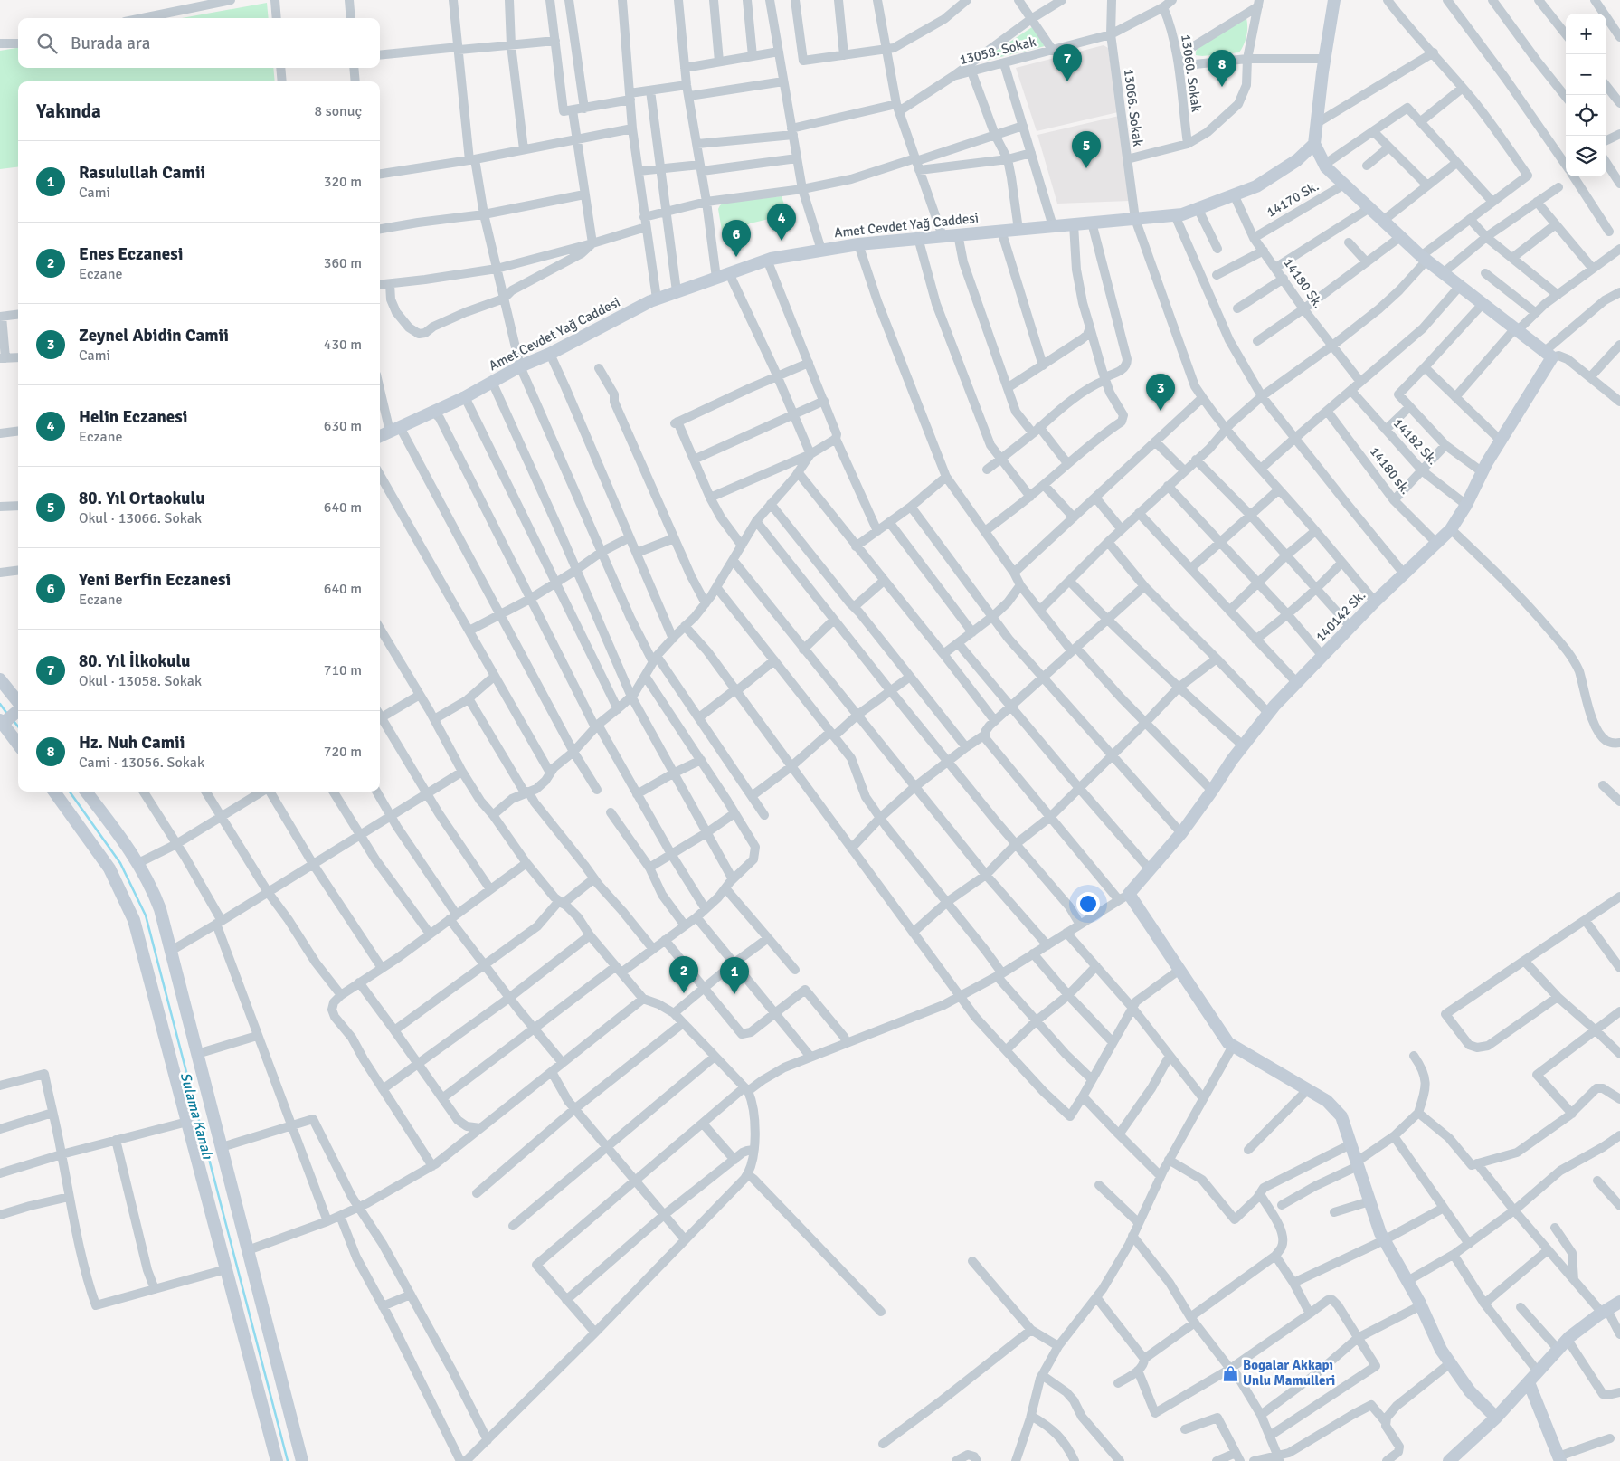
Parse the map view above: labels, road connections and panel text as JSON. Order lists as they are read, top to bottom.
{
  "streets": {
    "street": [
      "13058. Sokak",
      "13060. Sokak",
      "13066. Sokak",
      "14170 Sk.",
      "Amet Cevdet Yağ Caddesi",
      "14180 Sk.",
      "14182 Sk.",
      "14180 sk.",
      "140142 Sk."
    ]
  },
  "crossings": [
    ["13058. Sokak", "13060. Sokak"],
    ["13058. Sokak", "13066. Sokak"],
    ["13066. Sokak", "Amet Cevdet Yağ Caddesi"],
    ["13066. Sokak", "140142 Sk."],
    ["14170 Sk.", "14180 Sk."],
    ["Amet Cevdet Yağ Caddesi", "14180 Sk."],
    ["14182 Sk.", "140142 Sk."],
    ["14180 sk.", "140142 Sk."]
  ],
  "water": ["Sulama Kanalı"],
  "places": {
    "shop": ["Bogalar Akkapı Unlu Mamulleri"]
  },
  "page": {
    "map_buttons": ["+", "−"],
    "search": "Burada ara",
    "pins": [
      "7",
      "8",
      "5",
      "4",
      "6",
      "3",
      "2",
      "1"
    ],
    "heading": ["Yakında", "8 sonuç"],
    "list": [
      {
        "mark": "1",
        "name": "Rasulullah Camii",
        "note": "Cami",
        "value": "320 m"
      },
      {
        "mark": "2",
        "name": "Enes Eczanesi",
        "note": "Eczane",
        "value": "360 m"
      },
      {
        "mark": "3",
        "name": "Zeynel Abidin Camii",
        "note": "Cami",
        "value": "430 m"
      },
      {
        "mark": "4",
        "name": "Helin Eczanesi",
        "note": "Eczane",
        "value": "630 m"
      },
      {
        "mark": "5",
        "name": "80. Yıl Ortaokulu",
        "note": "Okul · 13066. Sokak",
        "value": "640 m"
      },
      {
        "mark": "6",
        "name": "Yeni Berfin Eczanesi",
        "note": "Eczane",
        "value": "640 m"
      },
      {
        "mark": "7",
        "name": "80. Yıl İlkokulu",
        "note": "Okul · 13058. Sokak",
        "value": "710 m"
      },
      {
        "mark": "8",
        "name": "Hz. Nuh Camii",
        "note": "Cami · 13056. Sokak",
        "value": "720 m"
      }
    ]
  }
}
